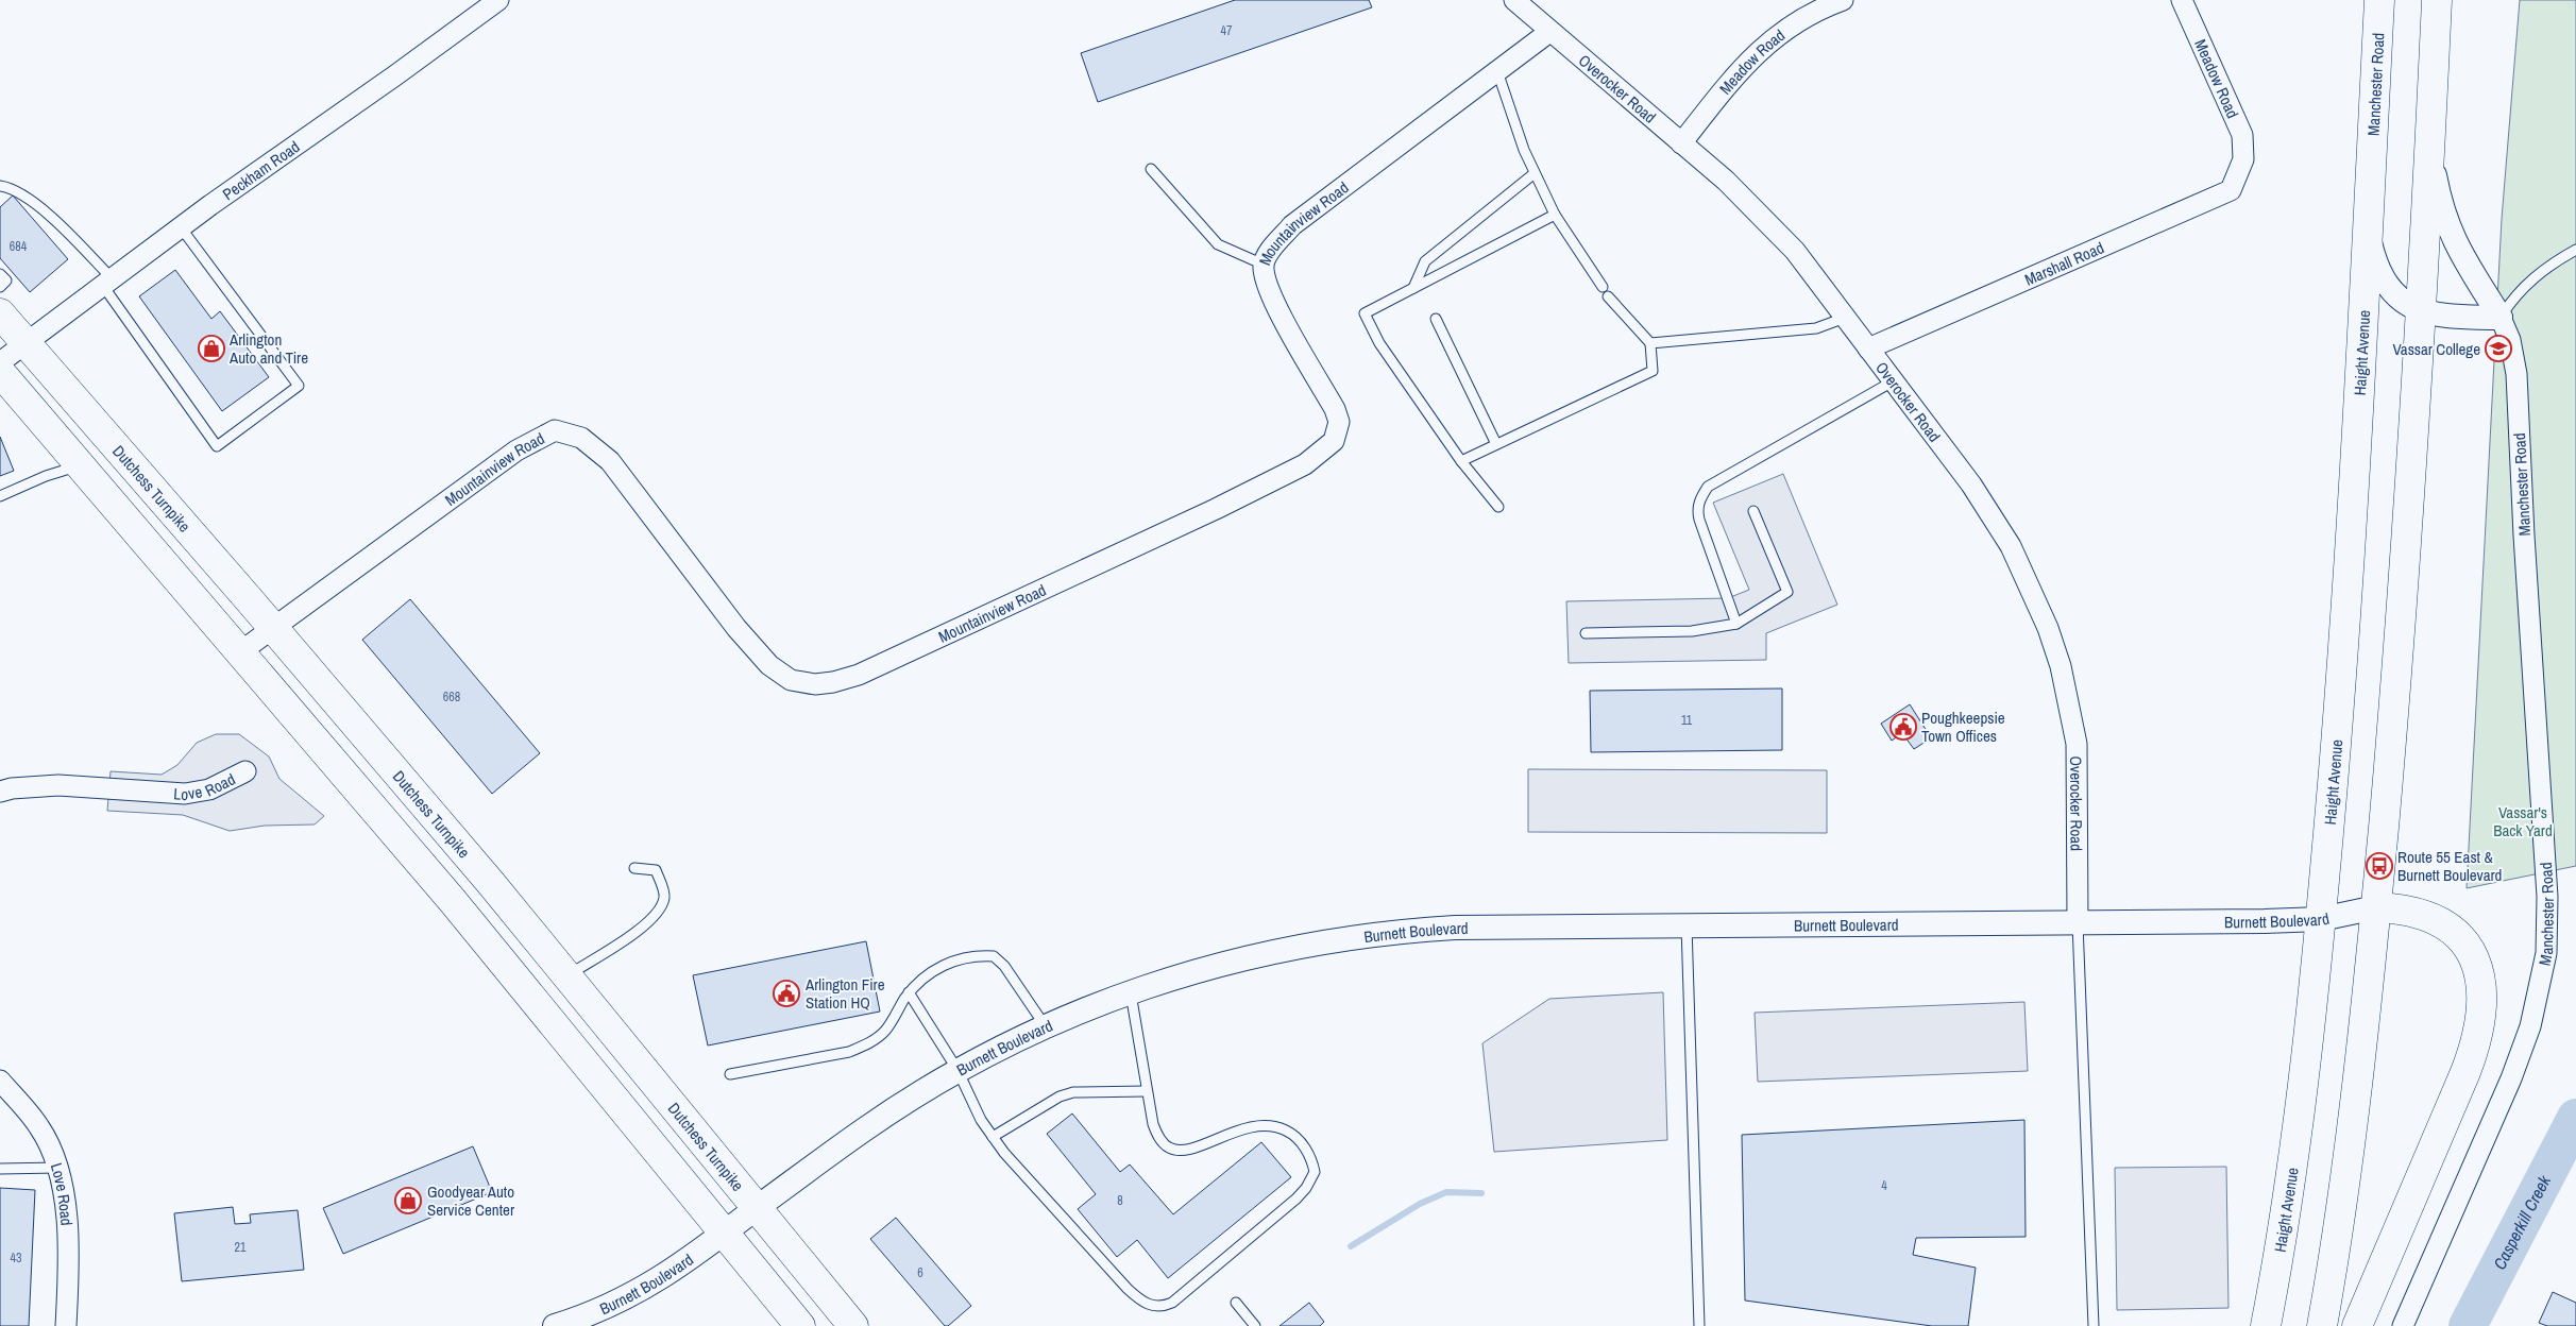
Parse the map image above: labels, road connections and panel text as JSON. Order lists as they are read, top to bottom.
{
  "streets": {
    "main road": ["Manchester Road", "Haight Avenue", "Dutchess Turnpike"],
    "street": [
      "Meadow Road",
      "Overocker Road",
      "Peckham Road",
      "Mountainview Road",
      "Marshall Road",
      "Love Road",
      "Burnett Boulevard"
    ]
  },
  "crossings": [
    ["Meadow Road", "Overocker Road"],
    ["Meadow Road", "Marshall Road"],
    ["Manchester Road", "Haight Avenue"],
    ["Overocker Road", "Mountainview Road"],
    ["Overocker Road", "Marshall Road"],
    ["Overocker Road", "Burnett Boulevard"],
    ["Peckham Road", "Dutchess Turnpike"],
    ["Mountainview Road", "Dutchess Turnpike"],
    ["Haight Avenue", "Burnett Boulevard"],
    ["Dutchess Turnpike", "Burnett Boulevard"]
  ],
  "water": ["Casperkill Creek"],
  "parks": ["Vassar's Back Yard"],
  "places": {
    "shop": ["Arlington Auto and Tire", "Goodyear Auto Service Center"],
    "school or university": ["Vassar College"],
    "public building": ["Poughkeepsie Town Offices", "Arlington Fire Station HQ"],
    "bus stop": ["Route 55 East & Burnett Boulevard"]
  },
  "house_numbers": [
    "47",
    "684",
    "668",
    "11",
    "4",
    "8",
    "21",
    "43",
    "6"
  ]
}
